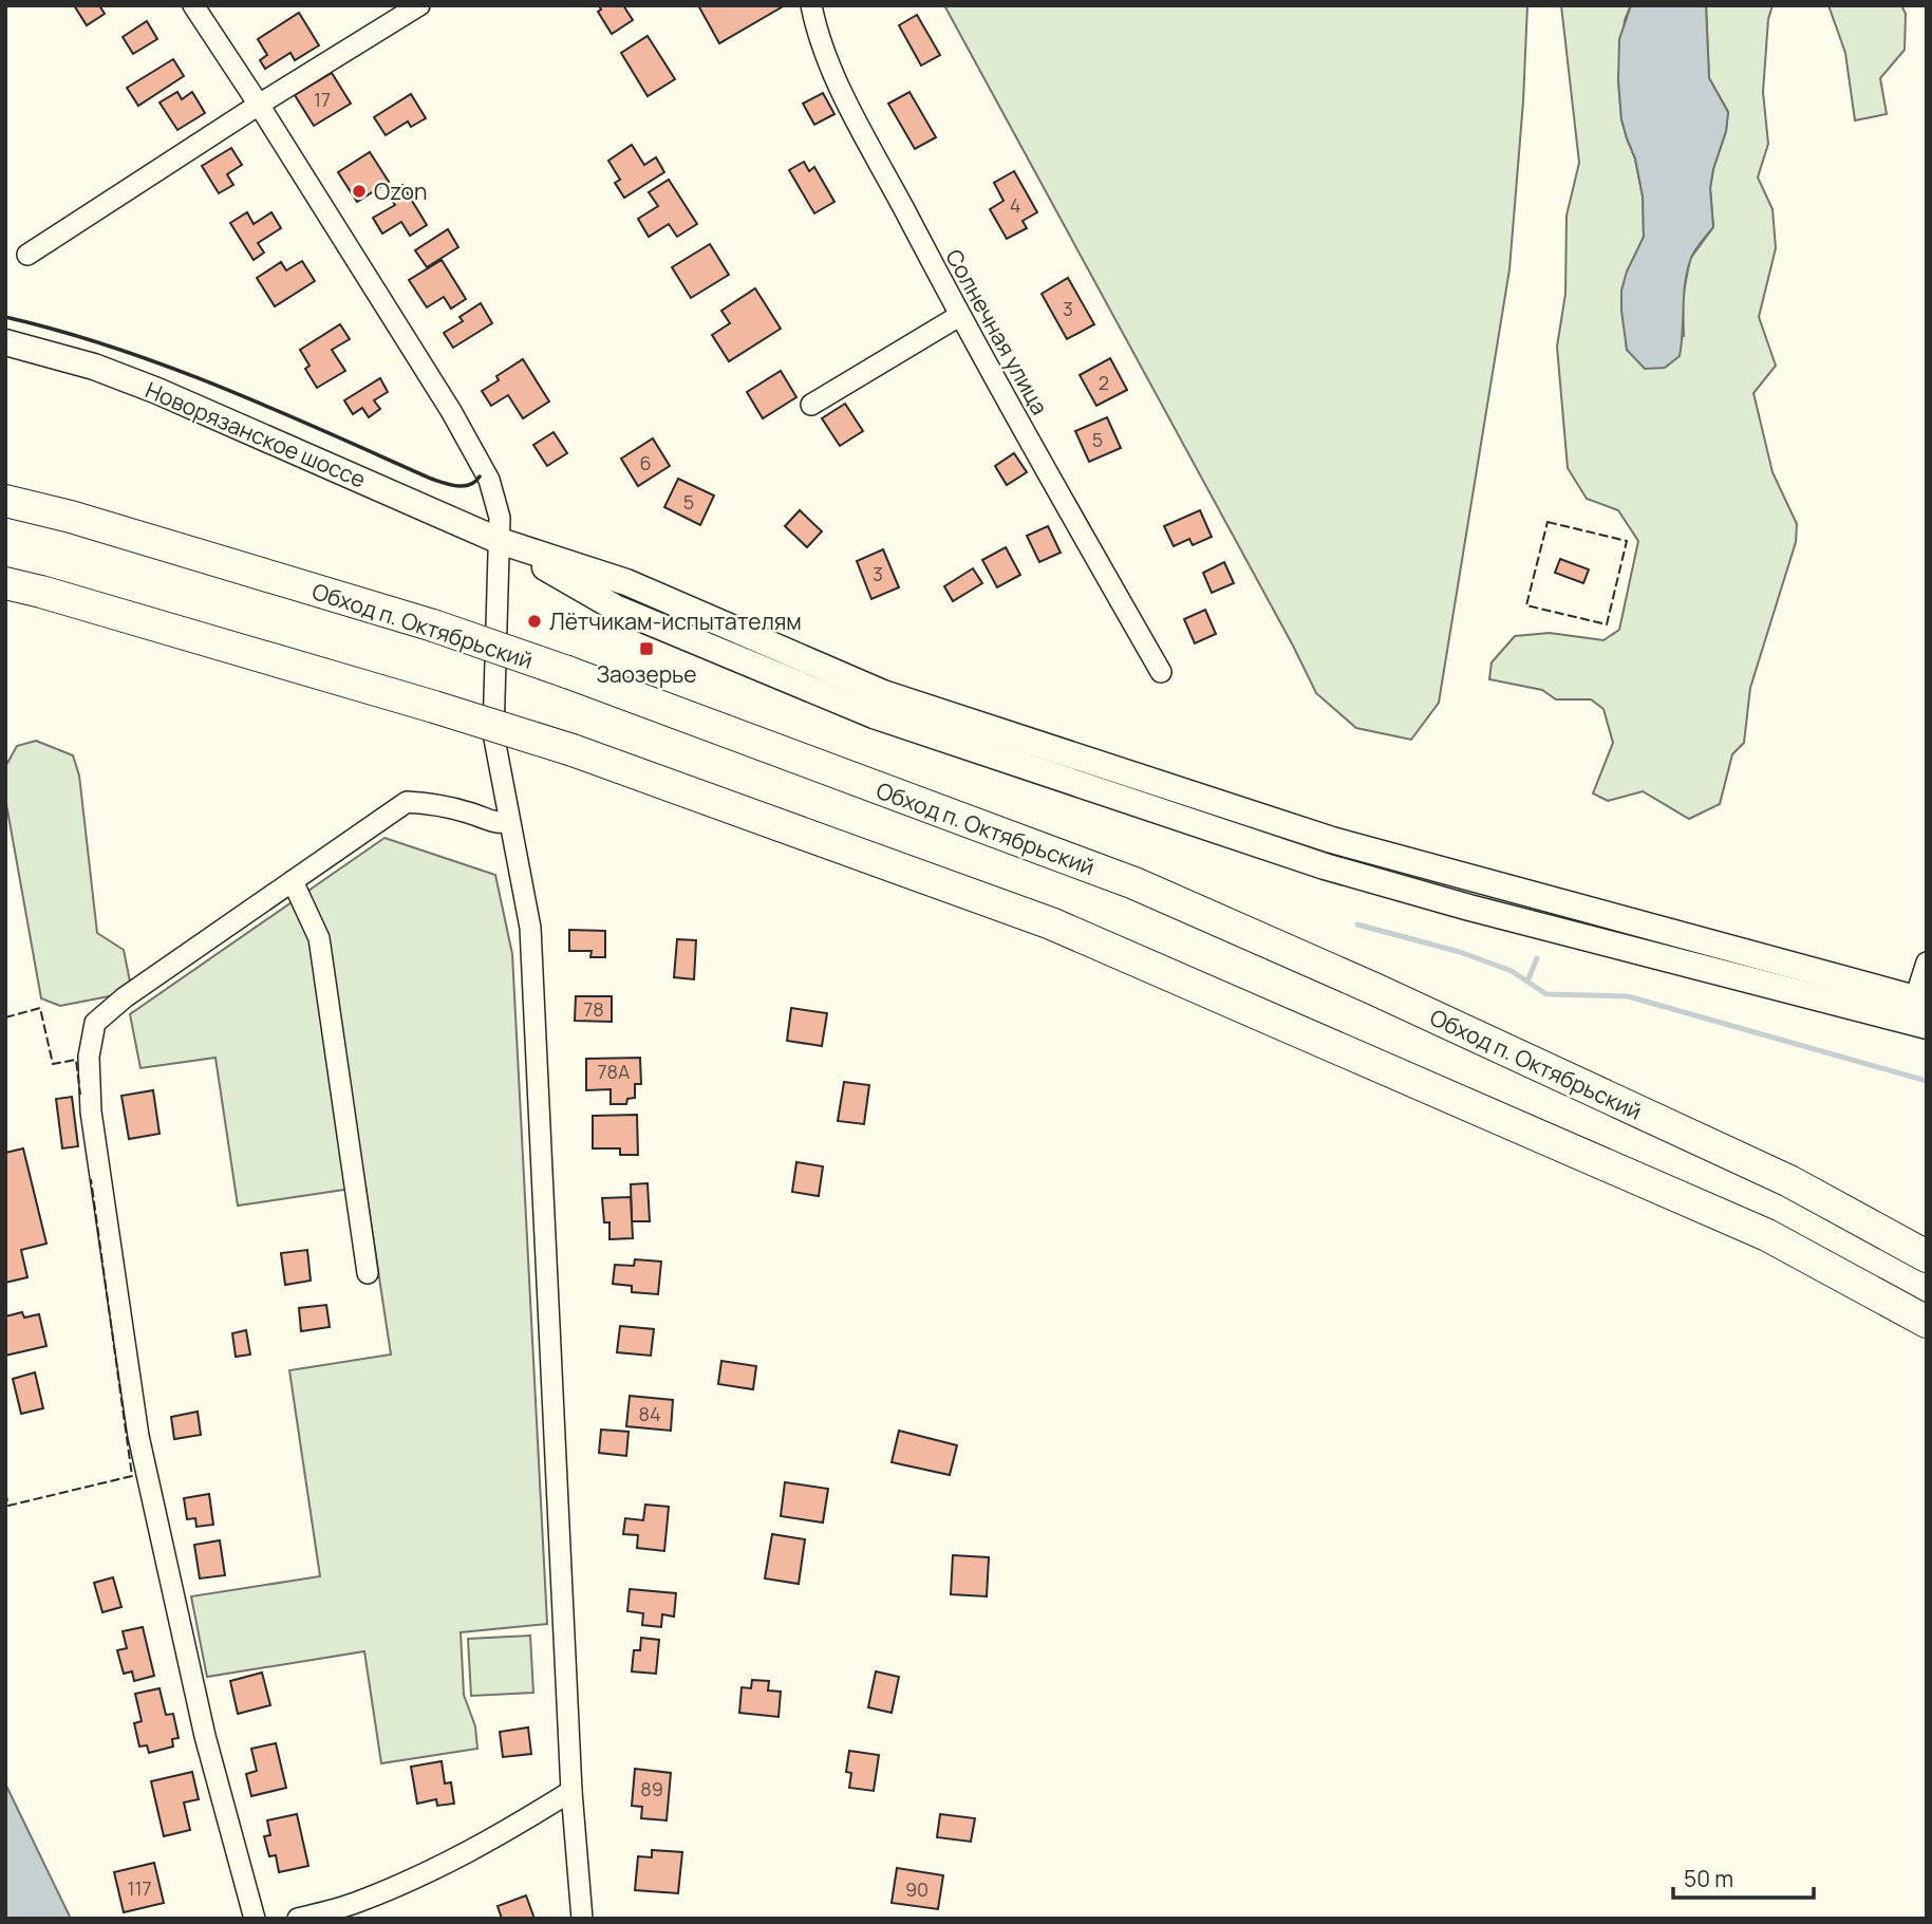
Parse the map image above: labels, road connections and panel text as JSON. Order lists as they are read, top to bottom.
{
  "streets": {
    "highway": ["Обход п. Октябрьский"],
    "main road": ["Новорязанское шоссе"],
    "street": ["Солнечная улица"]
  },
  "places": {
    "other": ["Ozon", "Лётчикам-испытателям"],
    "transit": ["Заозерье"]
  },
  "house_numbers": [
    "17",
    "4",
    "3",
    "2",
    "5",
    "6",
    "5",
    "3",
    "78",
    "78А",
    "84",
    "89",
    "117",
    "90"
  ],
  "scale_bar": "50 m"
}
